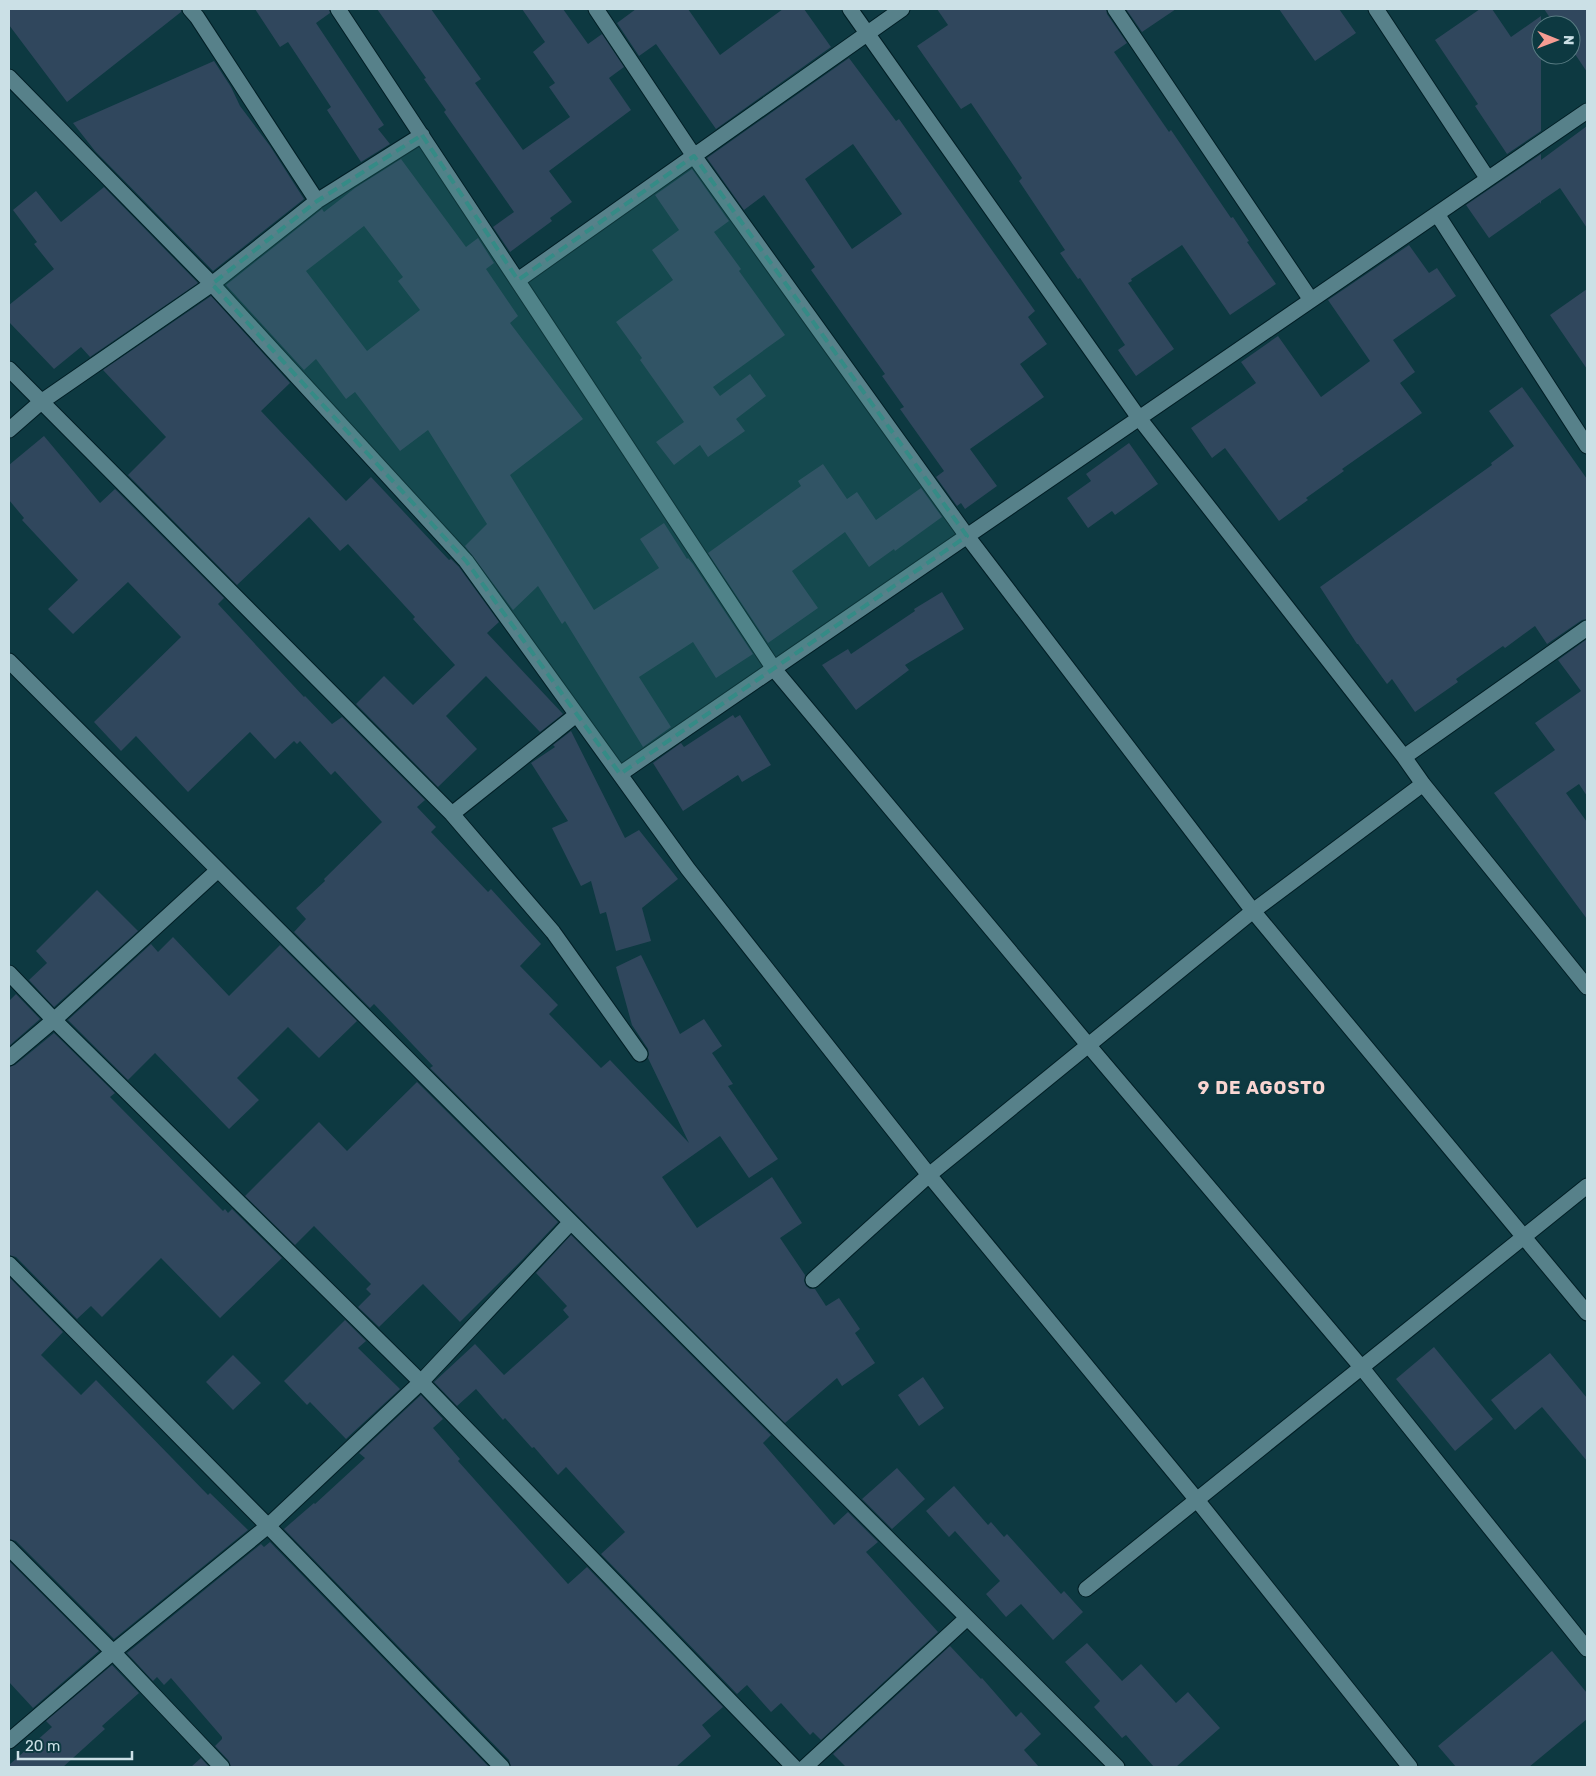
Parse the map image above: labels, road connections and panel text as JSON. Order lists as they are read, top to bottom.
{
  "districts": ["9 DE AGOSTO"],
  "scale_bar": "20 m",
  "north": "right"
}
